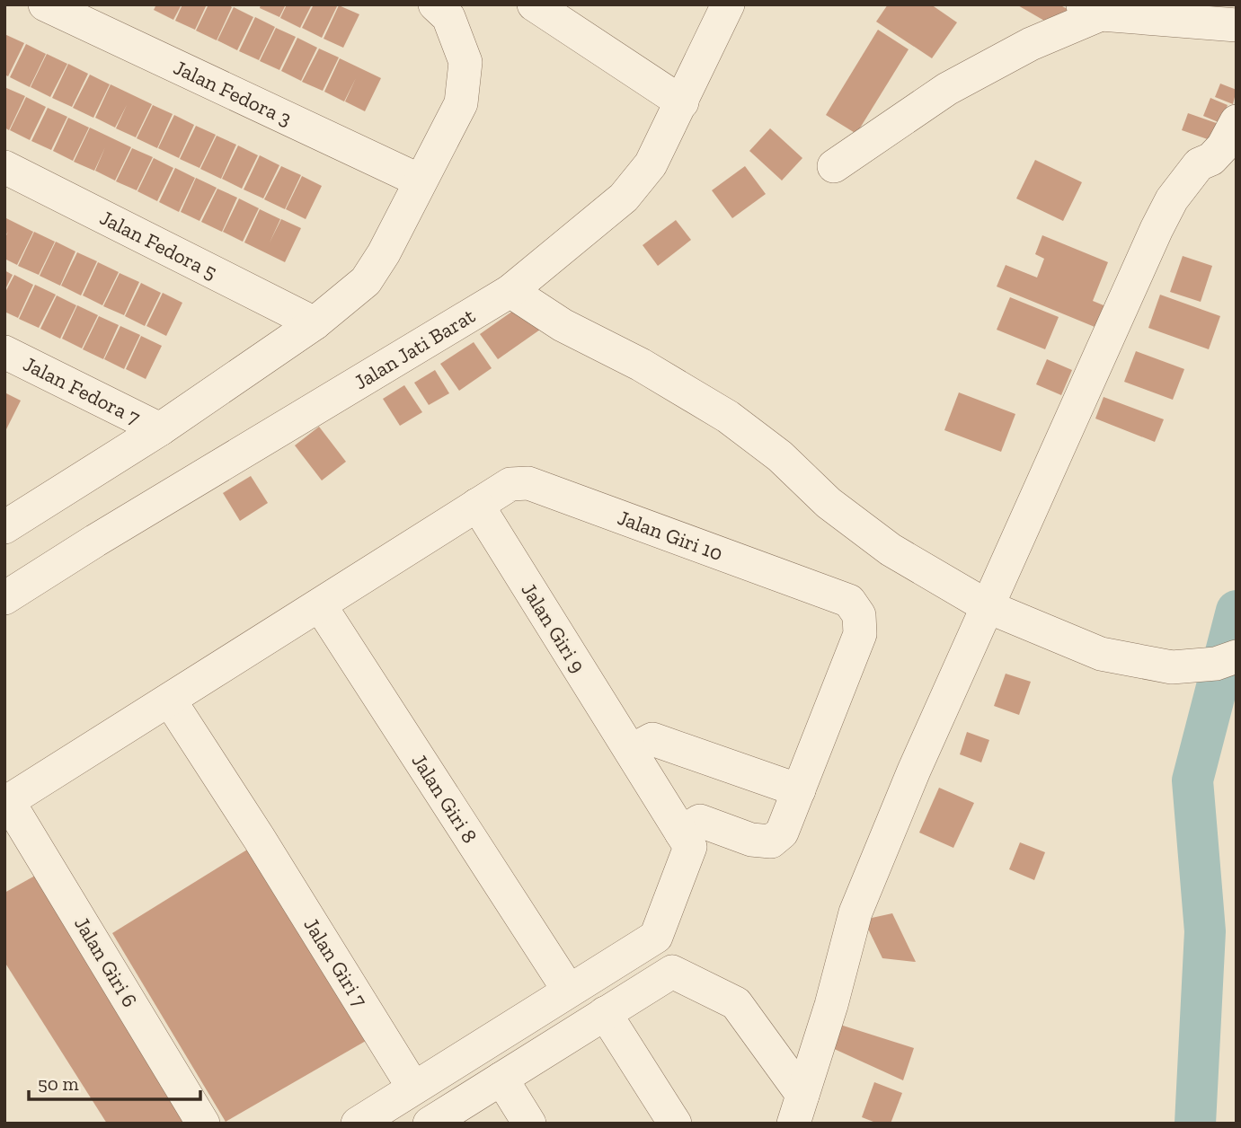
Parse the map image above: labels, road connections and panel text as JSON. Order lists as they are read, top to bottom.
{
  "streets": {
    "street": [
      "Jalan Fedora 3",
      "Jalan Fedora 5",
      "Jalan Jati Barat",
      "Jalan Fedora 7",
      "Jalan Giri 10",
      "Jalan Giri 9",
      "Jalan Giri 8",
      "Jalan Giri 6",
      "Jalan Giri 7"
    ]
  },
  "crossings": [
    ["Jalan Giri 10", "Jalan Giri 9"],
    ["Jalan Giri 10", "Jalan Giri 8"],
    ["Jalan Giri 10", "Jalan Giri 6"],
    ["Jalan Giri 10", "Jalan Giri 7"]
  ],
  "scale_bar": "50 m"
}
